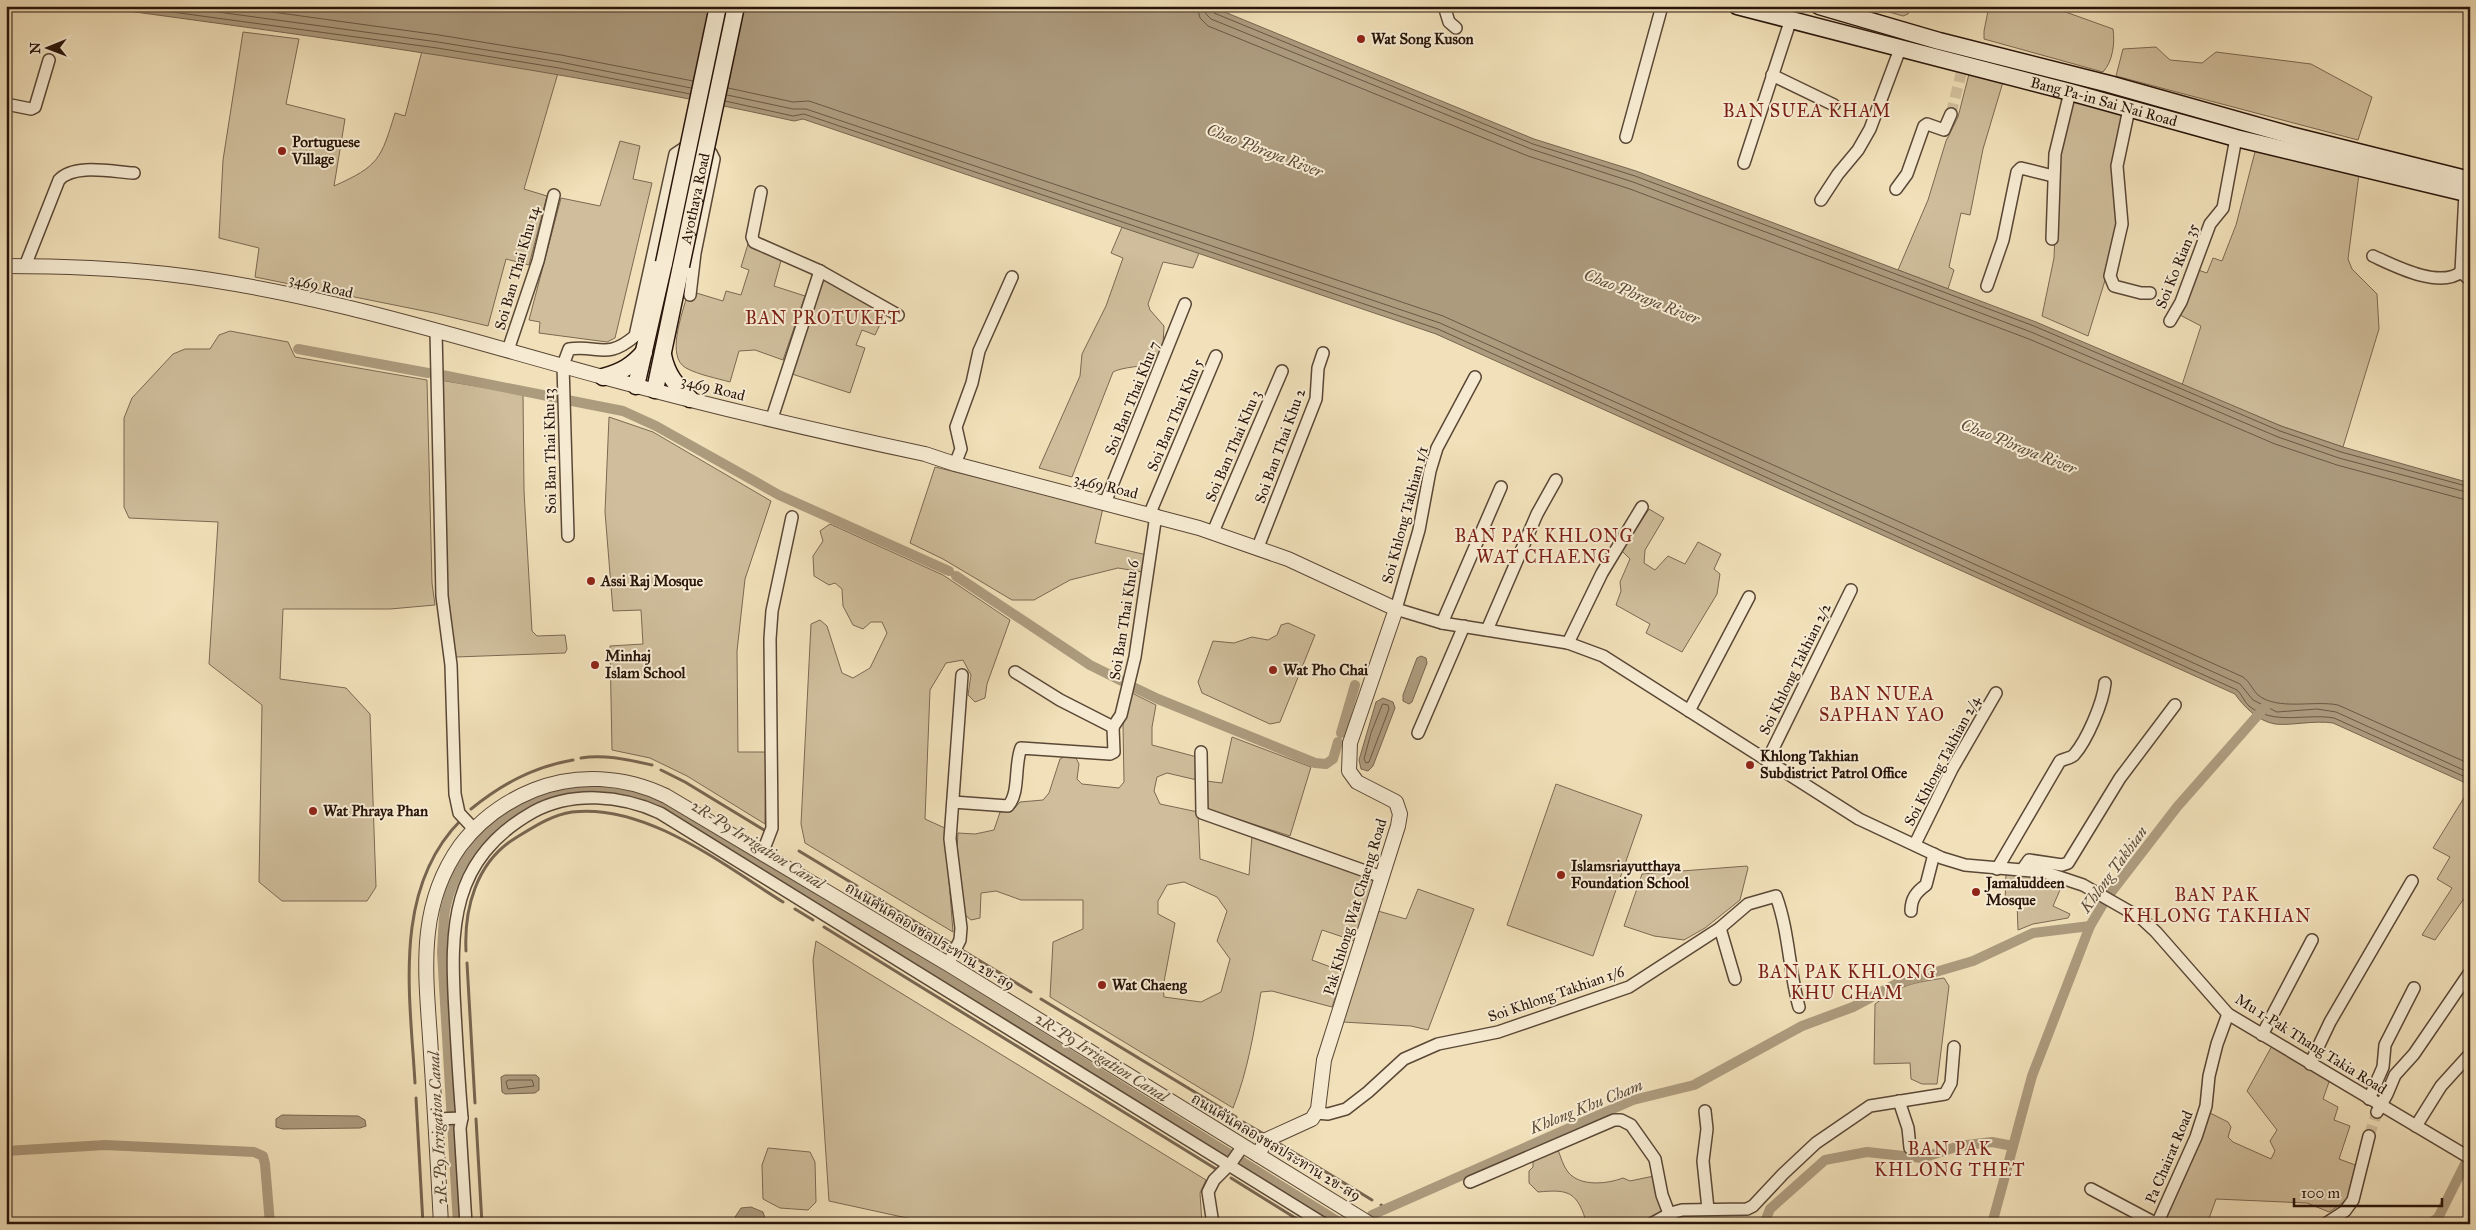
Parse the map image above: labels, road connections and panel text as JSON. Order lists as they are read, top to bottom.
{
  "streets": {
    "main road": ["Bang Pa-in Sai Nai Road", "Ayothaya Road"],
    "street": [
      "Soi Ko Rian 35",
      "Soi Ban Thai Khu 14",
      "3469 Road",
      "Soi Ban Thai Khu 7",
      "Soi Ban Thai Khu 5",
      "Soi Ban Thai Khu 3",
      "Soi Ban Thai Khu 2",
      "Soi Ban Thai Khu 13",
      "Soi Khlong Takhian 1/1",
      "Soi Ban Thai Khu 6",
      "Soi Khlong Takhian 2/2",
      "Soi Khlong Takhian 2/4",
      "Pak Khlong Wat Chaeng Road",
      "ถนนคันคลองชลประทาน 2ข-ส9",
      "Soi Khlong Takhian 1/6",
      "Mu 1-Pak Thang Takia Road",
      "Pa Chairat Road"
    ]
  },
  "crossings": [
    ["Bang Pa-in Sai Nai Road", "Soi Ko Rian 35"],
    ["Ayothaya Road", "3469 Road"],
    ["Soi Ban Thai Khu 14", "3469 Road"],
    ["3469 Road", "Soi Ban Thai Khu 7"],
    ["3469 Road", "Soi Ban Thai Khu 5"],
    ["3469 Road", "Soi Ban Thai Khu 3"],
    ["3469 Road", "Soi Ban Thai Khu 2"],
    ["3469 Road", "Soi Ban Thai Khu 13"],
    ["3469 Road", "Soi Khlong Takhian 1/1"],
    ["3469 Road", "Soi Ban Thai Khu 6"],
    ["3469 Road", "Pak Khlong Wat Chaeng Road"],
    ["3469 Road", "Mu 1-Pak Thang Takia Road"],
    ["Soi Ban Thai Khu 5", "Soi Ban Thai Khu 6"],
    ["Soi Khlong Takhian 1/1", "Pak Khlong Wat Chaeng Road"],
    ["Soi Khlong Takhian 1/1", "Mu 1-Pak Thang Takia Road"],
    ["Soi Khlong Takhian 2/2", "Mu 1-Pak Thang Takia Road"],
    ["Soi Khlong Takhian 2/4", "Mu 1-Pak Thang Takia Road"],
    ["Pak Khlong Wat Chaeng Road", "Soi Khlong Takhian 1/6"],
    ["Pak Khlong Wat Chaeng Road", "Mu 1-Pak Thang Takia Road"],
    ["Mu 1-Pak Thang Takia Road", "Pa Chairat Road"]
  ],
  "districts": [
    "BAN SUEA KHAM",
    "BAN PROTUKET",
    "BAN PAK KHLONG WAT CHAENG",
    "BAN NUEA SAPHAN YAO",
    "BAN PAK KHLONG TAKHIAN",
    "BAN PAK KHLONG KHU CHAM",
    "BAN PAK KHLONG THET"
  ],
  "water": [
    "Chao Phraya River",
    "2R-P9 Irrigation Canal",
    "Khlong Takhian",
    "Khlong Khu Cham"
  ],
  "places": [
    "Wat Song Kuson",
    "Portuguese Village",
    "Assi Raj Mosque",
    "Minhaj Islam School",
    "Wat Pho Chai",
    "Khlong Takhian Subdistrict Patrol Office",
    "Wat Phraya Phan",
    "Islamsriayutthaya Foundation School",
    "Jamaluddeen Mosque",
    "Wat Chaeng"
  ],
  "scale_bar": "100 m",
  "north": "left"
}
